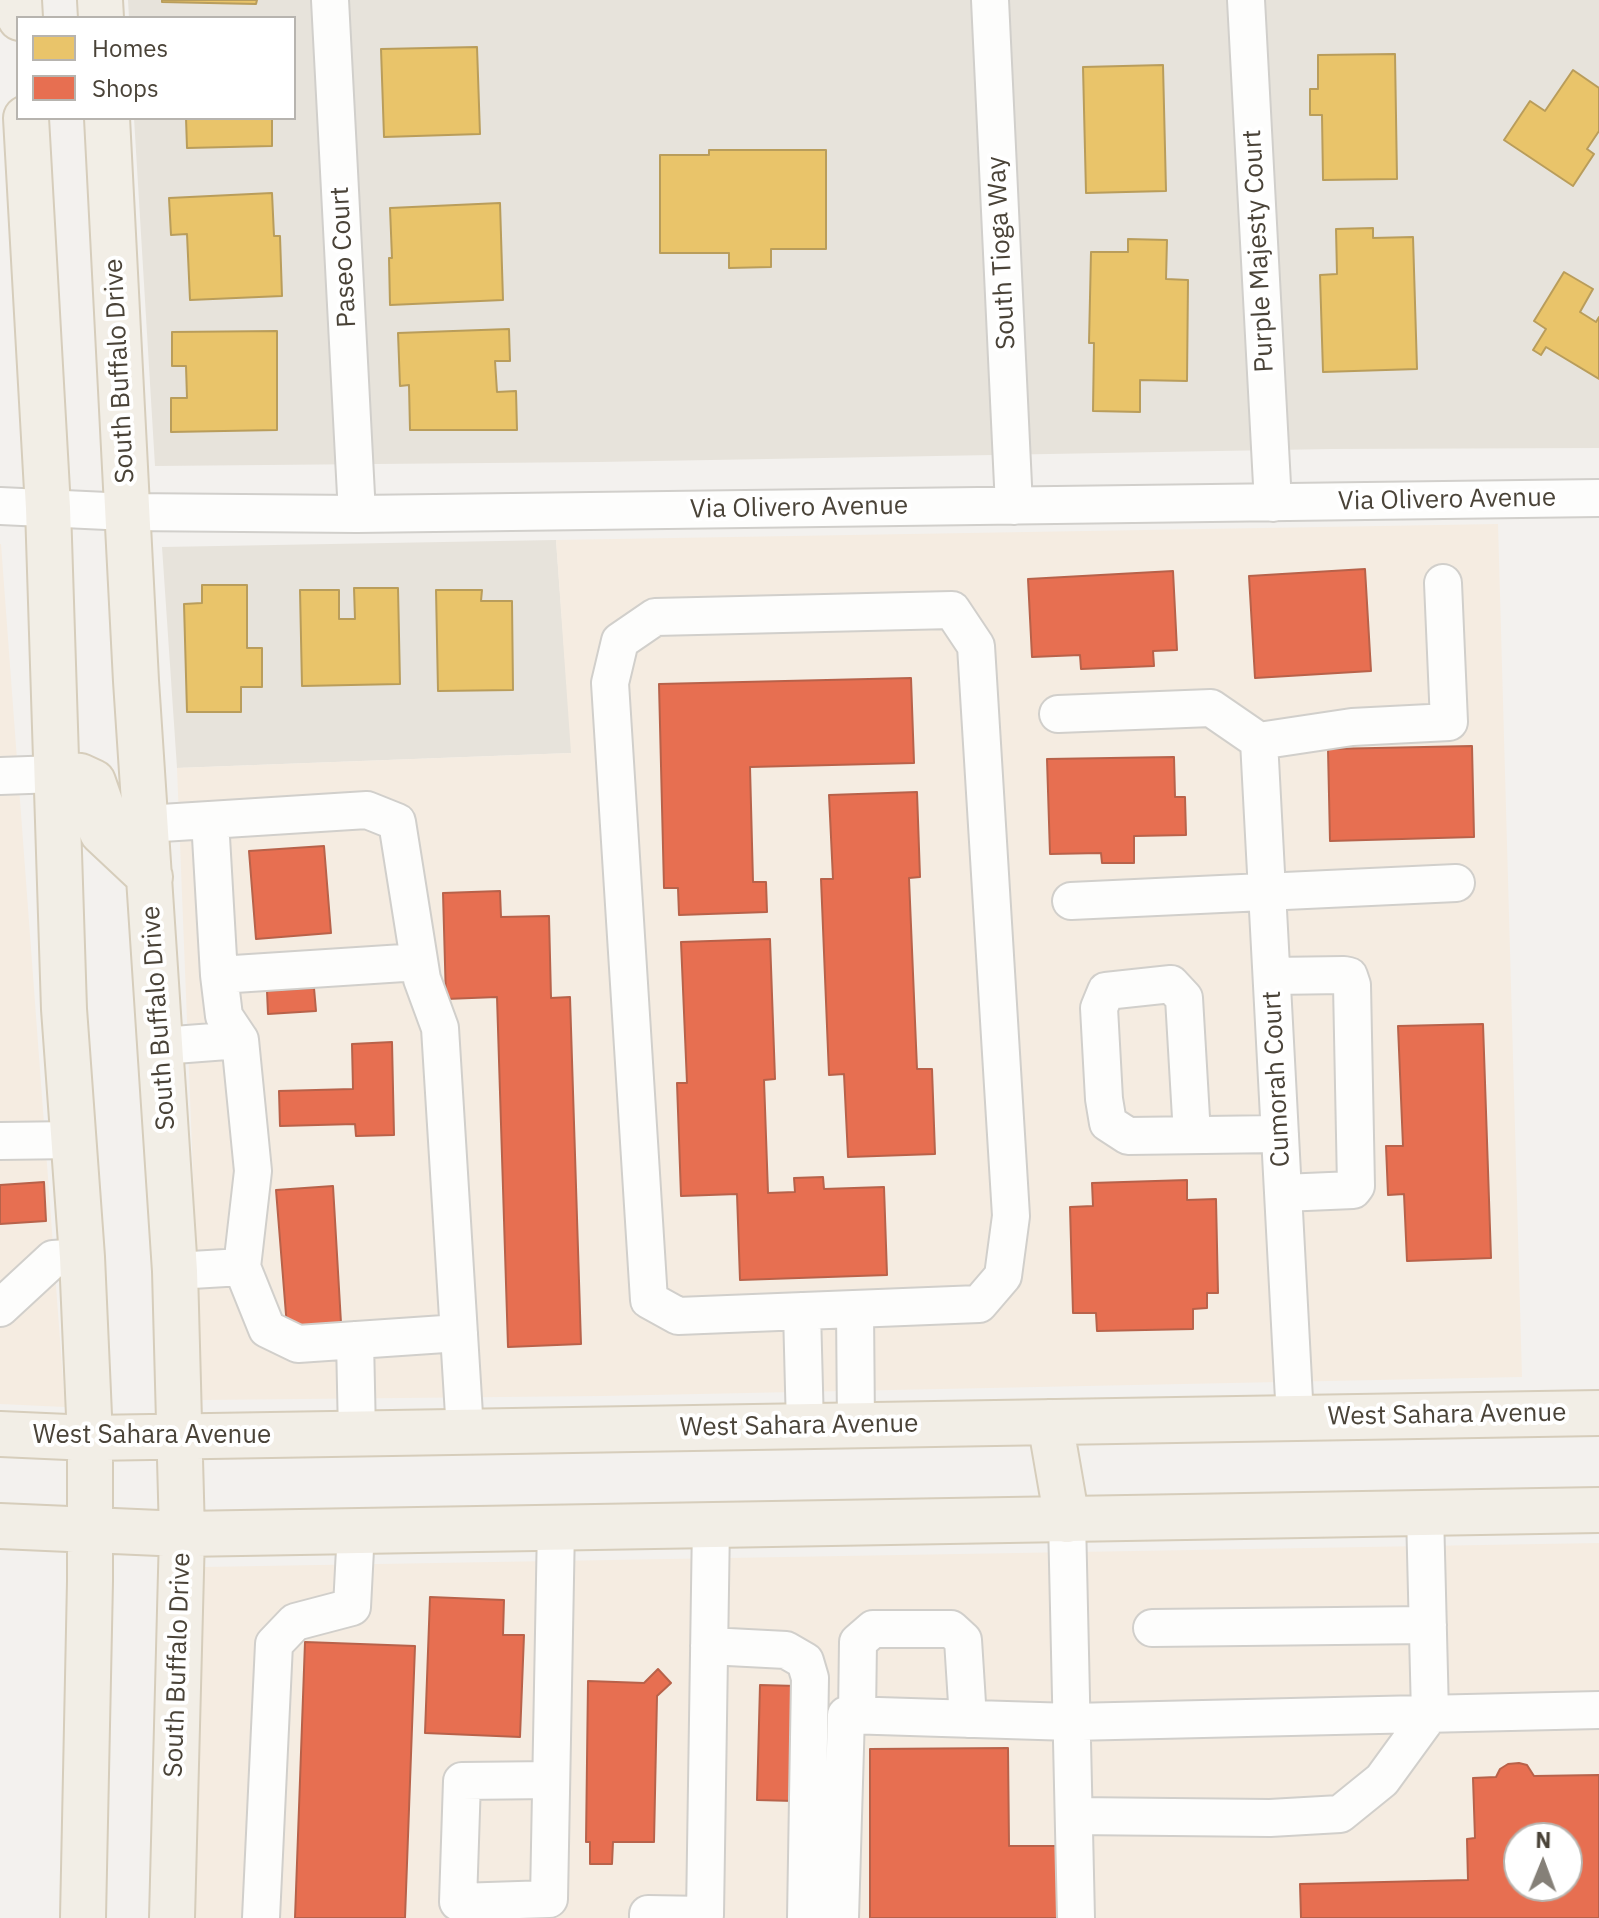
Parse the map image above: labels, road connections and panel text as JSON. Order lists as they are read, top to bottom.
{
  "streets": {
    "main road": ["South Buffalo Drive", "West Sahara Avenue"],
    "street": [
      "Purple Majesty Court",
      "South Tioga Way",
      "Paseo Court",
      "Via Olivero Avenue",
      "Cumorah Court"
    ]
  },
  "crossings": [
    ["Purple Majesty Court", "Via Olivero Avenue"],
    ["South Tioga Way", "Via Olivero Avenue"],
    ["Paseo Court", "Via Olivero Avenue"],
    ["South Buffalo Drive", "Via Olivero Avenue"],
    ["South Buffalo Drive", "West Sahara Avenue"],
    ["Cumorah Court", "West Sahara Avenue"]
  ],
  "legend": ["Homes", "Shops"],
  "north": "top"
}
